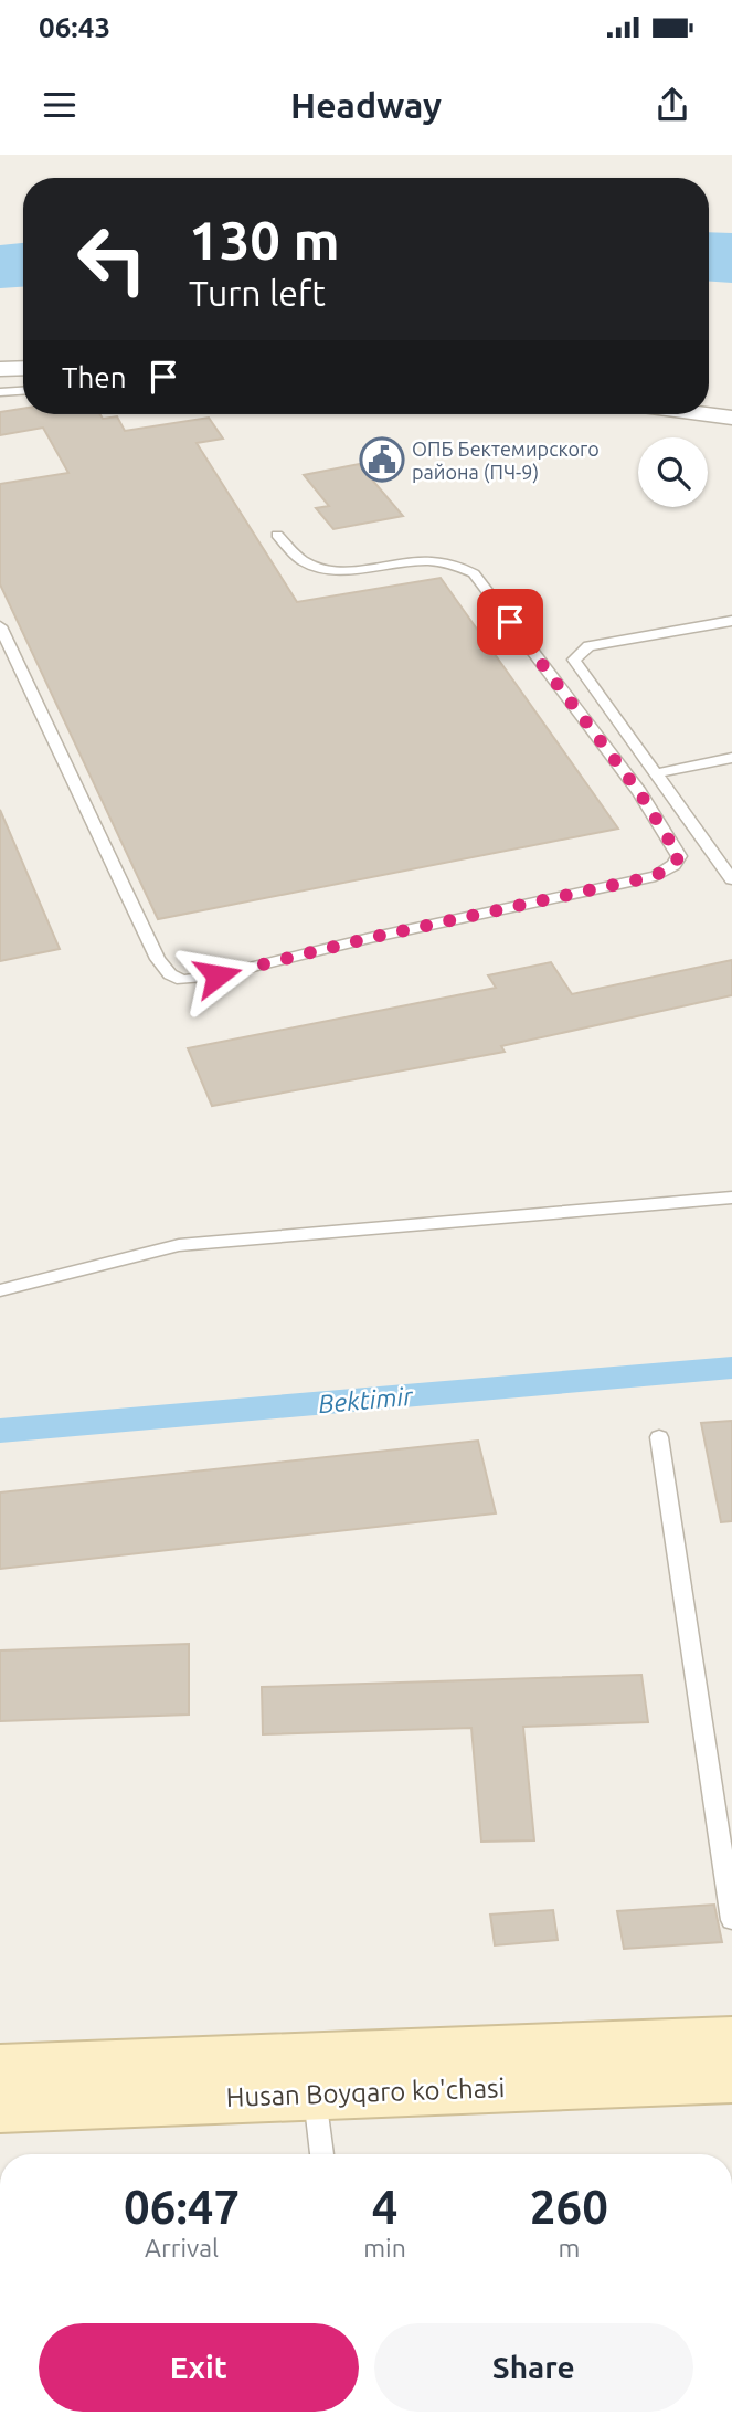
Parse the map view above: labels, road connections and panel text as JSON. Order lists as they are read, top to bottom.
{
  "streets": {
    "main road": ["Husan Boyqaro ko'chasi"]
  },
  "water": ["Bektimir"],
  "places": {
    "public building": ["ОПБ Бектемирского района (ПЧ-9)"]
  },
  "page": {
    "status": "06:43",
    "header": "Headway",
    "turn": ["130 m", "Turn left"],
    "then": "Then",
    "eta": [
      "06:47",
      "Arrival",
      "4",
      "min",
      "260",
      "m"
    ],
    "buttons": ["Exit", "Share"]
  }
}
